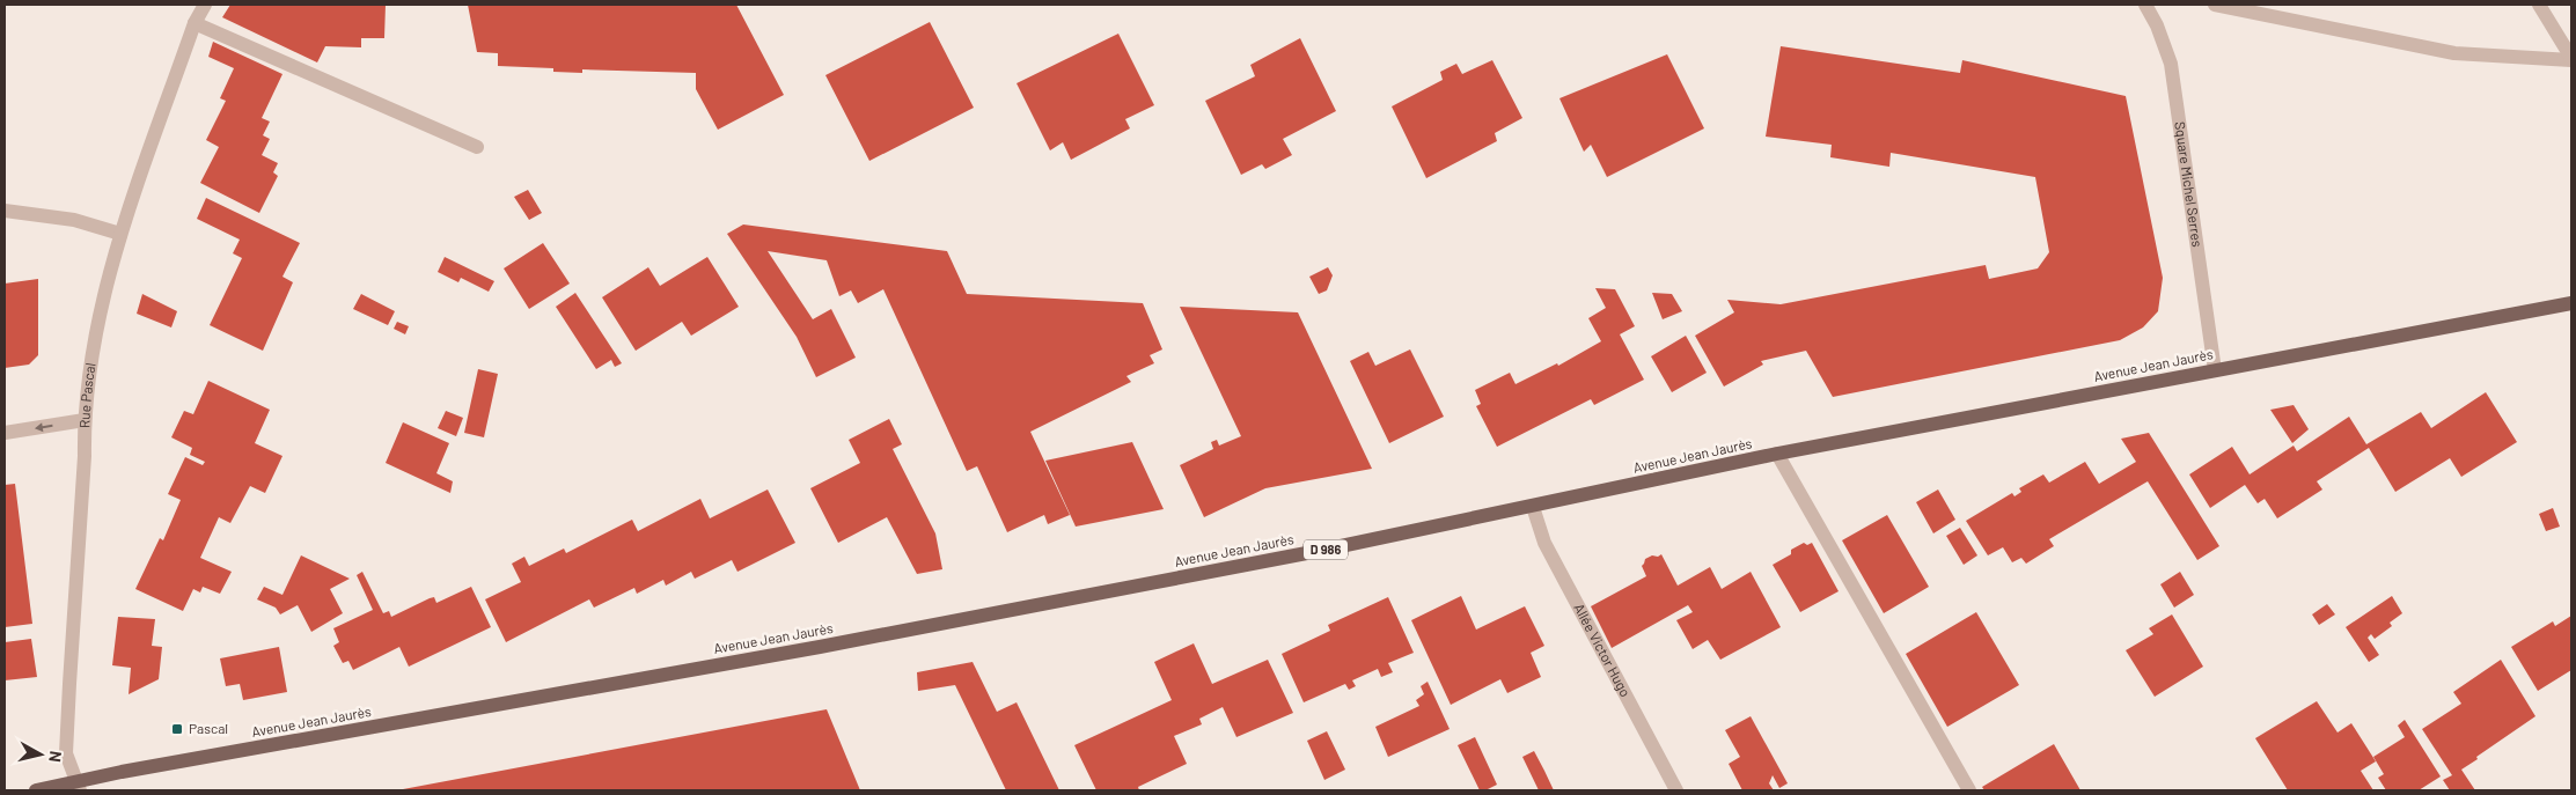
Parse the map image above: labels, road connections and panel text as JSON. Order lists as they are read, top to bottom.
{
  "streets": {
    "main road": ["Avenue Jean Jaurès", "D 986"],
    "street": ["Square Michel Serres", "Rue Pascal", "Allée Victor Hugo"]
  },
  "crossings": [
    ["Square Michel Serres", "Avenue Jean Jaurès"],
    ["Avenue Jean Jaurès", "Rue Pascal"],
    ["Avenue Jean Jaurès", "Allée Victor Hugo"]
  ],
  "places": {
    "transit": ["Pascal"]
  },
  "north": "right"
}
